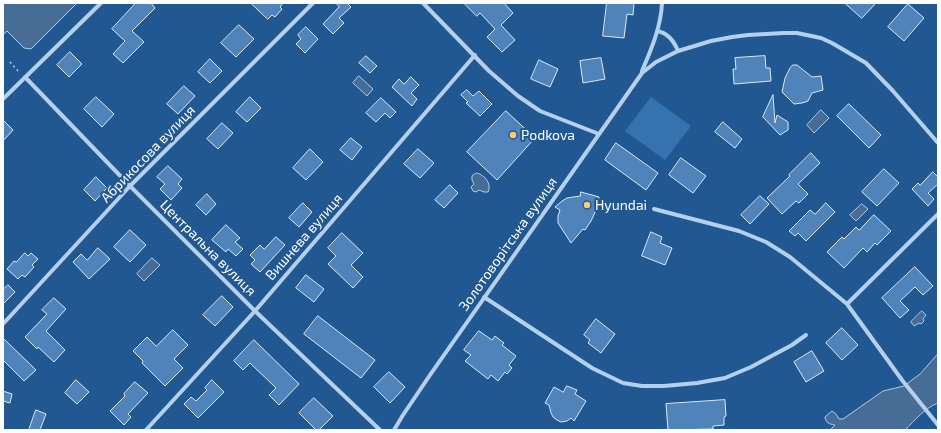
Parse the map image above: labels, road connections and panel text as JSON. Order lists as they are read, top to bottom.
{
  "streets": {
    "street": [
      "Абрикосова вулиця",
      "Вишнева вулиця",
      "Золотоворітська вулиця",
      "Центральна вулиця"
    ]
  },
  "crossings": [
    ["Абрикосова вулиця", "Центральна вулиця"],
    ["Вишнева вулиця", "Центральна вулиця"]
  ],
  "places": ["Podkova", "Hyundai"]
}
